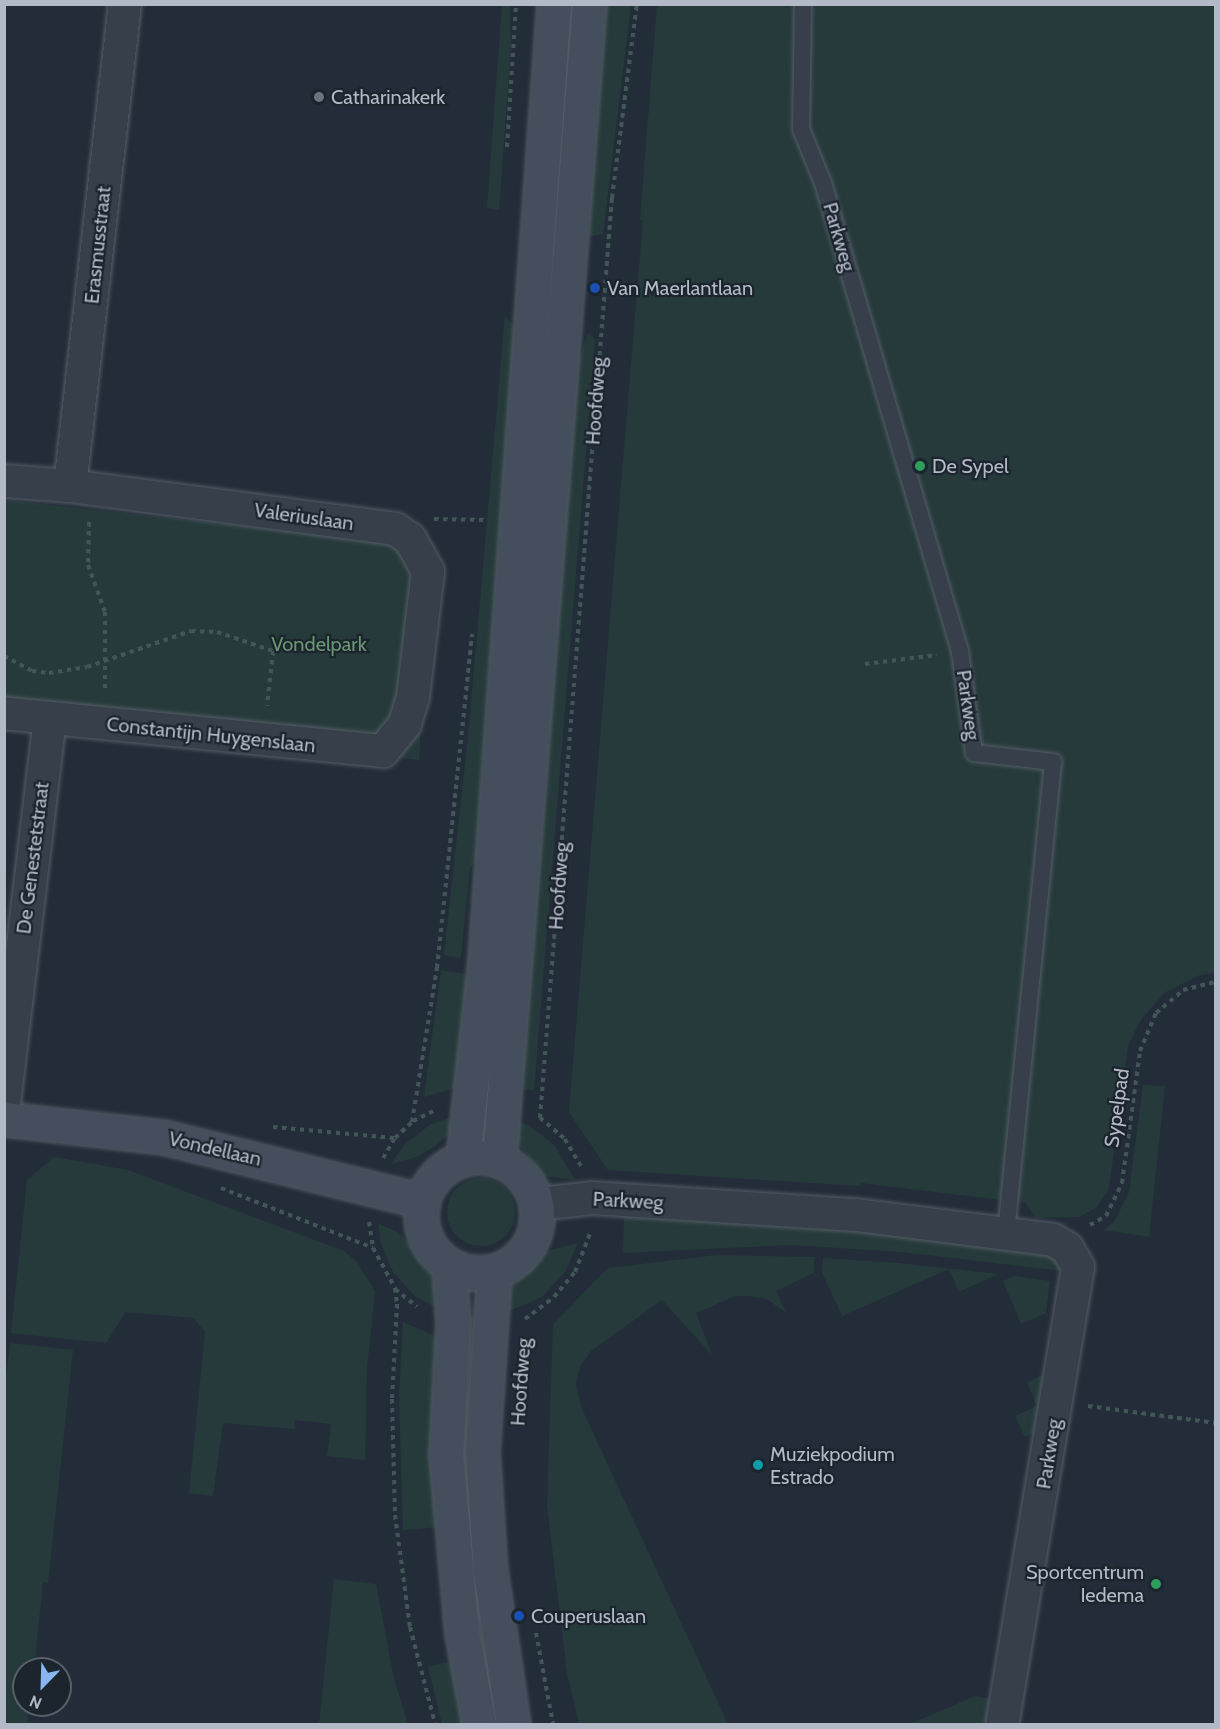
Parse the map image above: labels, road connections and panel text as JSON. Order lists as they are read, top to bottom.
{
  "streets": {
    "main road": ["Hoofdweg", "Vondellaan"],
    "street": [
      "Parkweg",
      "Erasmusstraat",
      "Valeriuslaan",
      "Constantijn Huygenslaan",
      "De Genestetstraat"
    ],
    "path": ["Sypelpad"]
  },
  "crossings": [
    ["Parkweg", "Hoofdweg"],
    ["Parkweg", "Sypelpad"],
    ["Parkweg", "Vondellaan"],
    ["Erasmusstraat", "Valeriuslaan"],
    ["Hoofdweg", "Vondellaan"],
    ["Valeriuslaan", "Constantijn Huygenslaan"],
    ["Constantijn Huygenslaan", "De Genestetstraat"]
  ],
  "parks": ["Vondelpark"],
  "places": [
    "Catharinakerk",
    "Van Maerlantlaan",
    "De Sypel",
    "Muziekpodium Estrado",
    "Sportcentrum Iedema",
    "Couperuslaan"
  ],
  "north": "bottom left"
}
